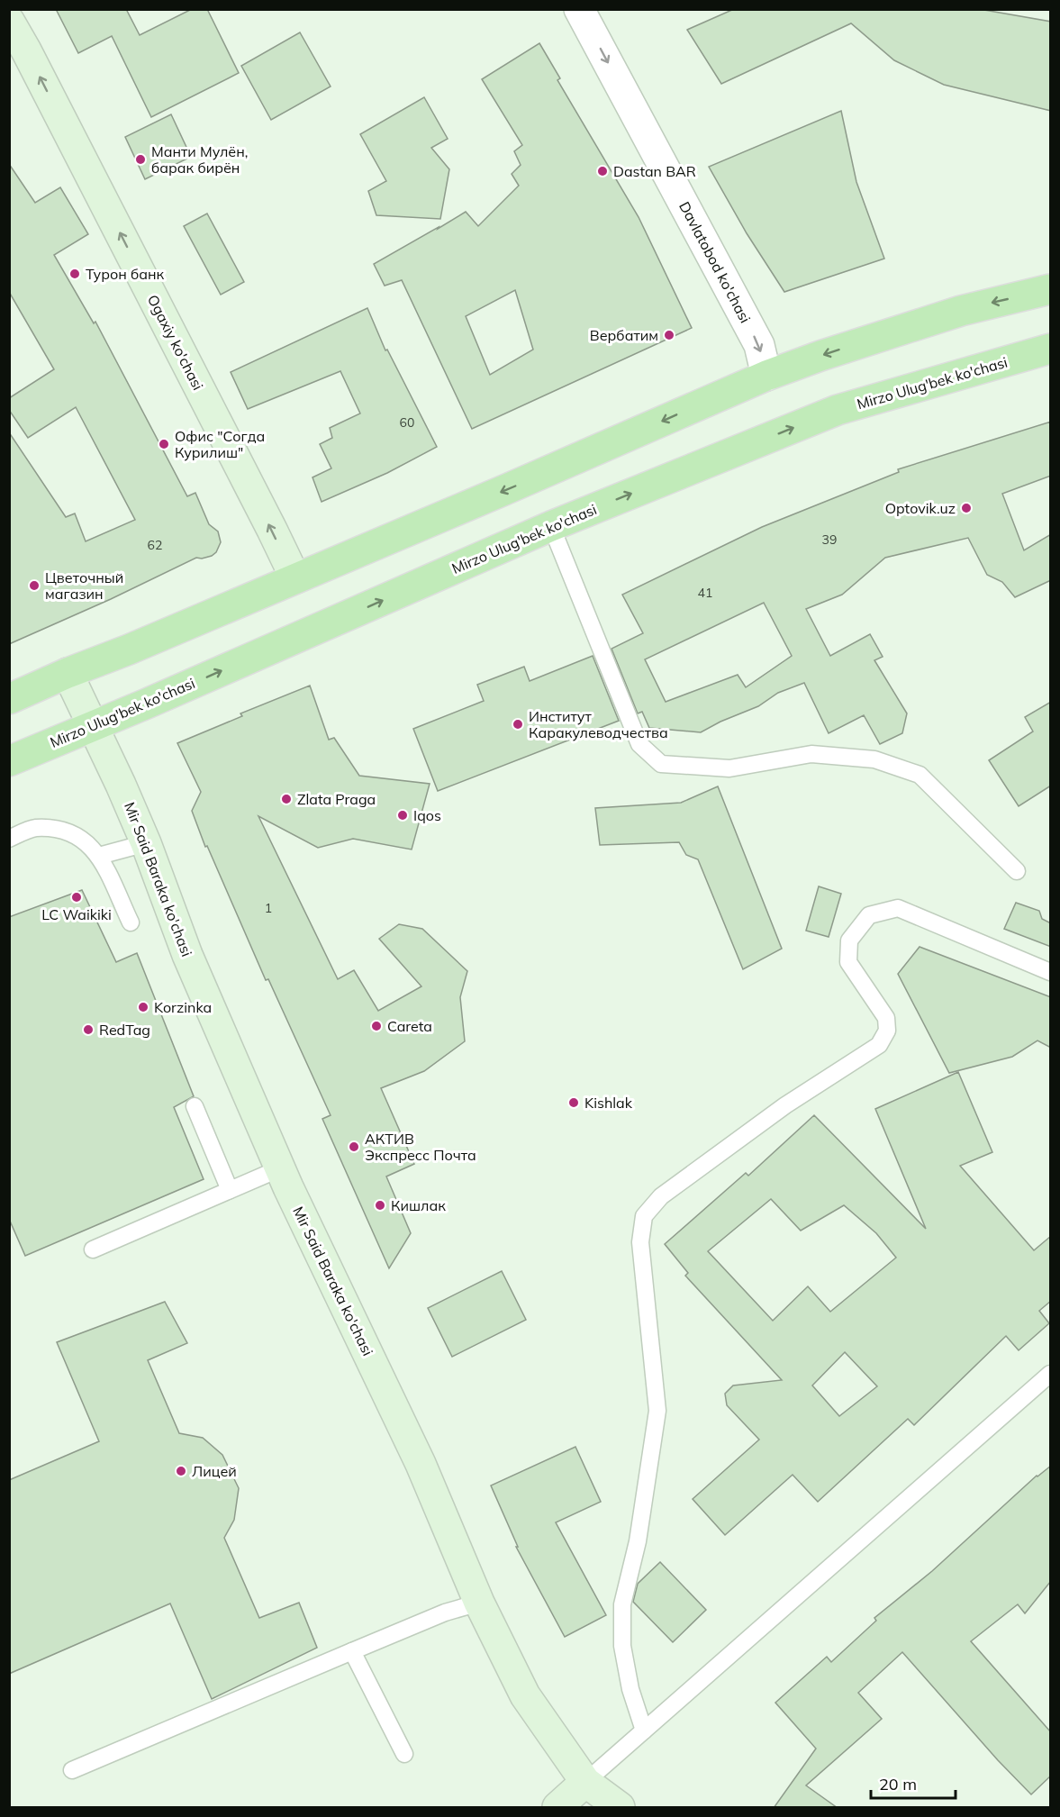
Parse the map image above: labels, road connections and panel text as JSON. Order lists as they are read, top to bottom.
{
  "streets": {
    "main road": ["Mirzo Ulug'bek ko'chasi"],
    "street": ["Davlatobod ko'chasi", "Ogaxiy ko'chasi", "Mir Said Baraka ko'chasi"]
  },
  "crossings": [
    ["Mirzo Ulug'bek ko'chasi", "Mir Said Baraka ko'chasi"]
  ],
  "one_way": ["Davlatobod ko'chasi", "Ogaxiy ko'chasi"],
  "places": [
    "Манти Мулён, барак бирён",
    "Dastan BAR",
    "Турон банк",
    "Вербатим",
    "Офис \"Согда Курилиш\"",
    "Optovik.uz",
    "Цветочный магазин",
    "Институт Каракулеводчества",
    "Zlata Praga",
    "Iqos",
    "LC Waikiki",
    "Korzinka",
    "Careta",
    "RedTag",
    "Kishlak",
    "АКТИВ Экспресс Почта",
    "Кишлак",
    "Лицей"
  ],
  "house_numbers": [
    "60",
    "39",
    "62",
    "41",
    "1"
  ],
  "scale_bar": "20 m"
}
